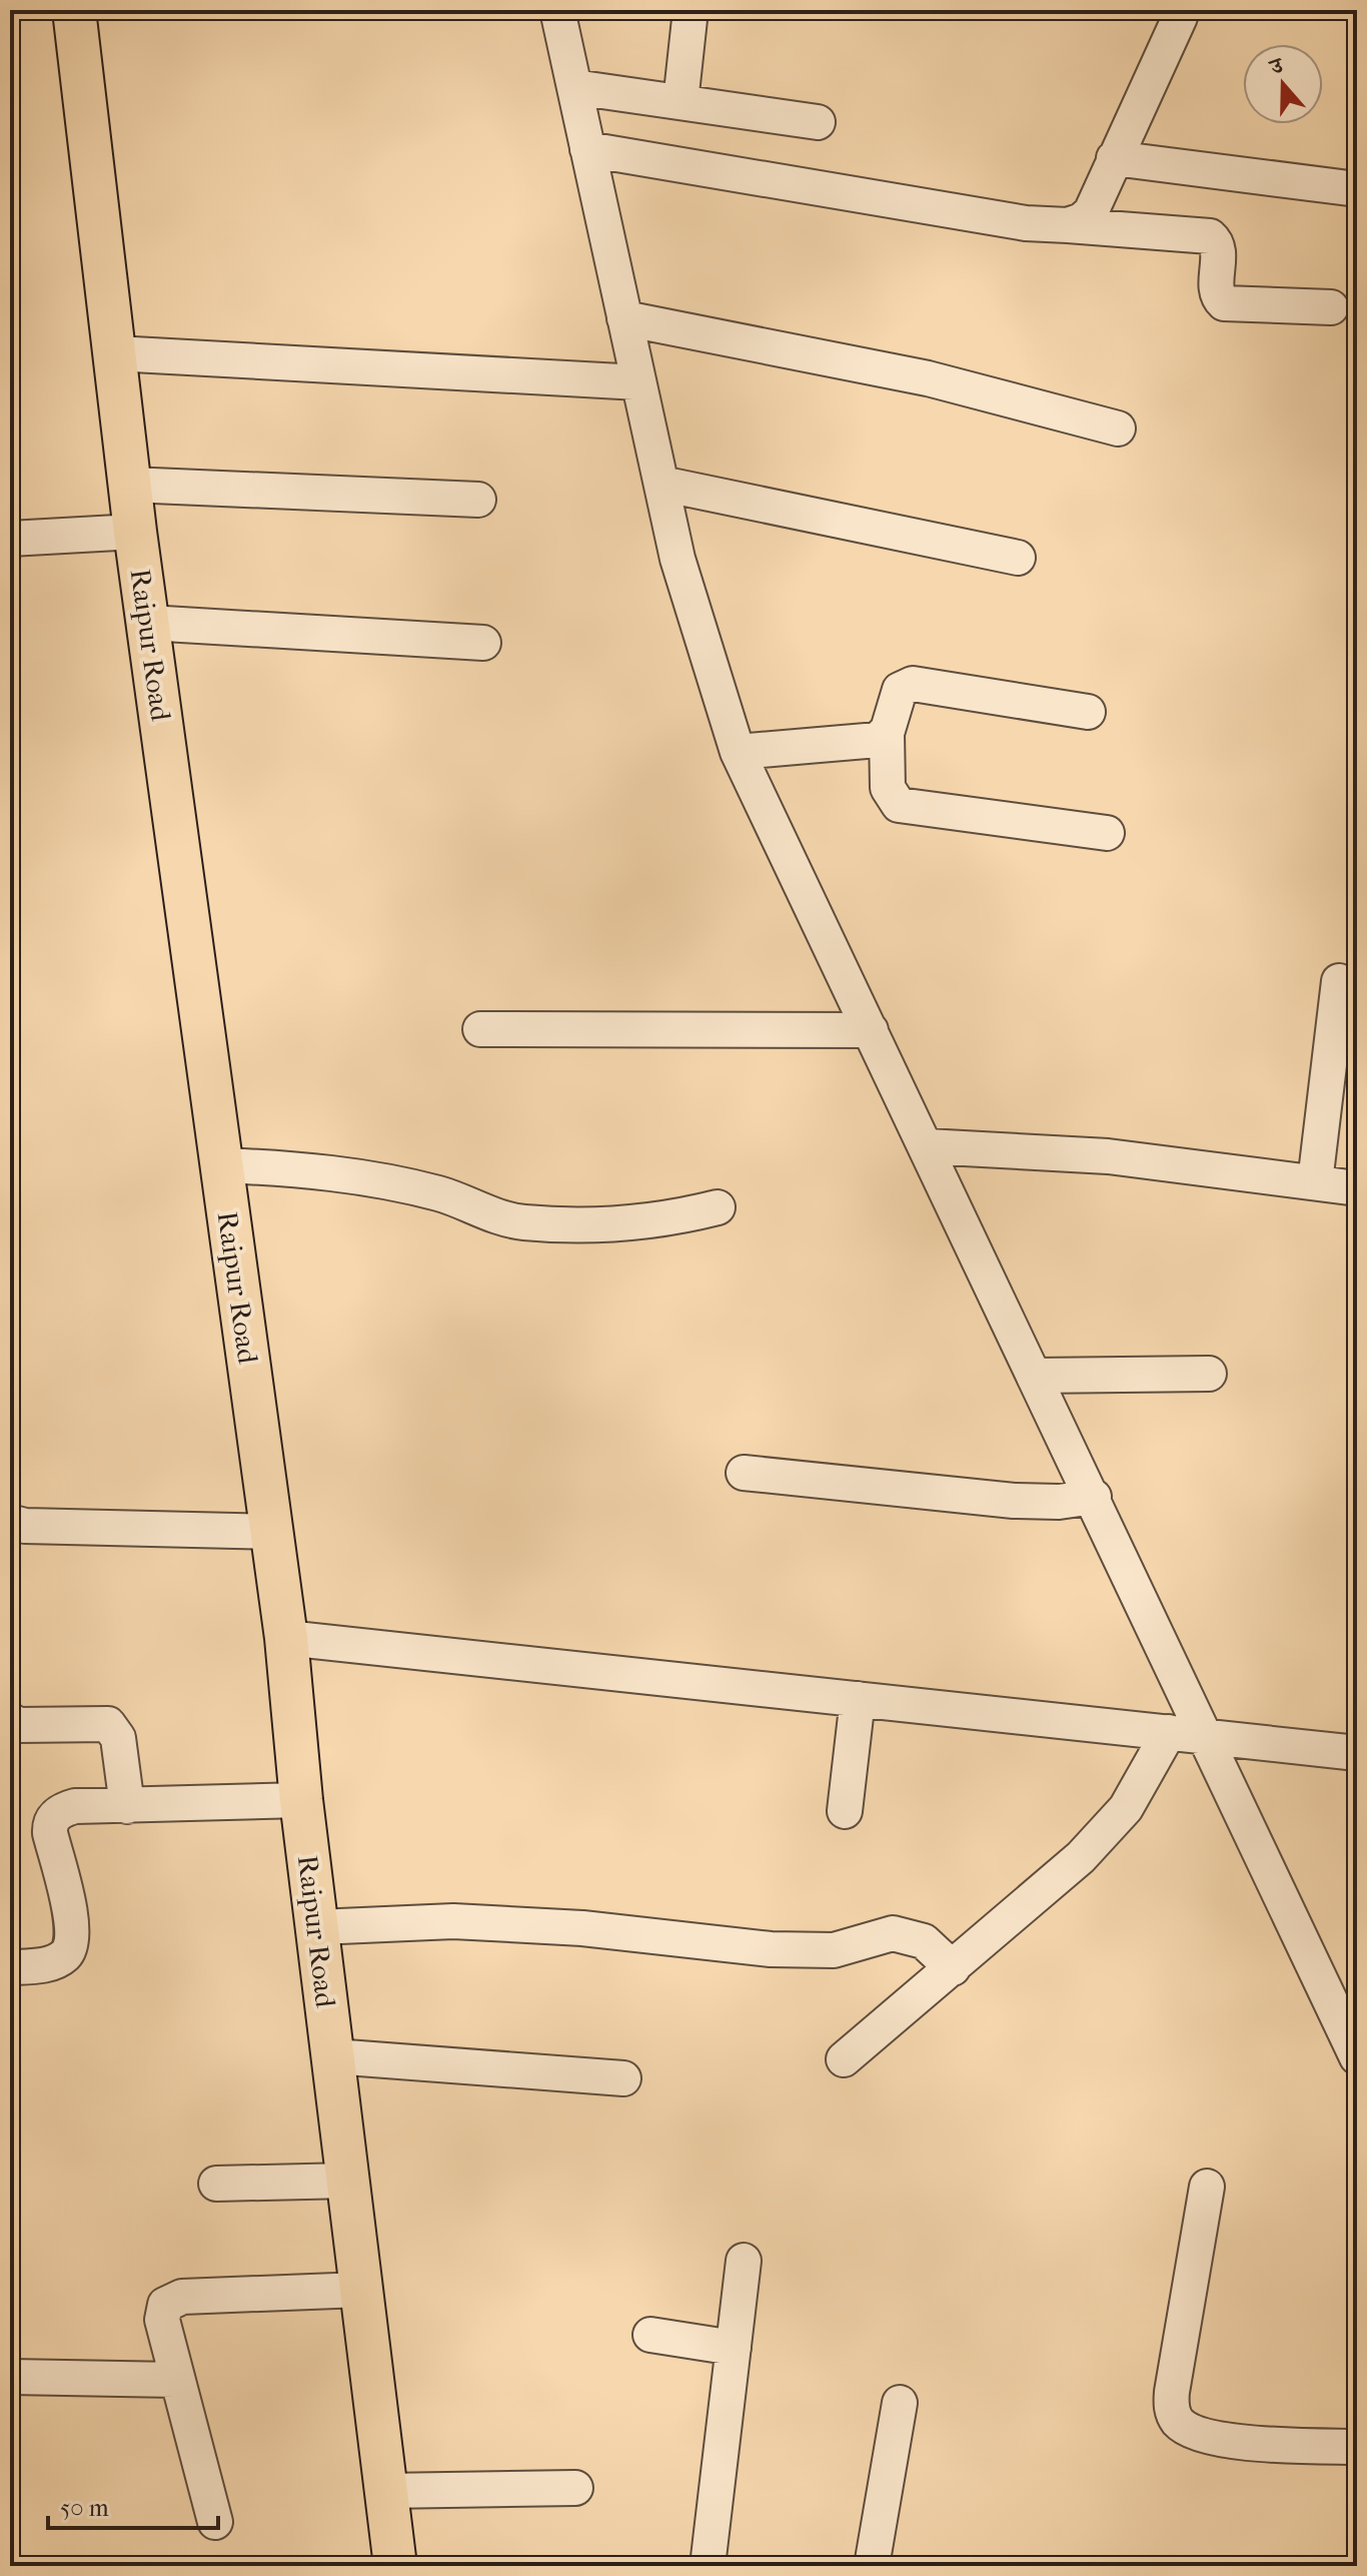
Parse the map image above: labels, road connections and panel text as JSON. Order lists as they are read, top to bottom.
{
  "streets": {
    "main road": ["Raipur Road"]
  },
  "scale_bar": "50 m",
  "north": "top"
}
